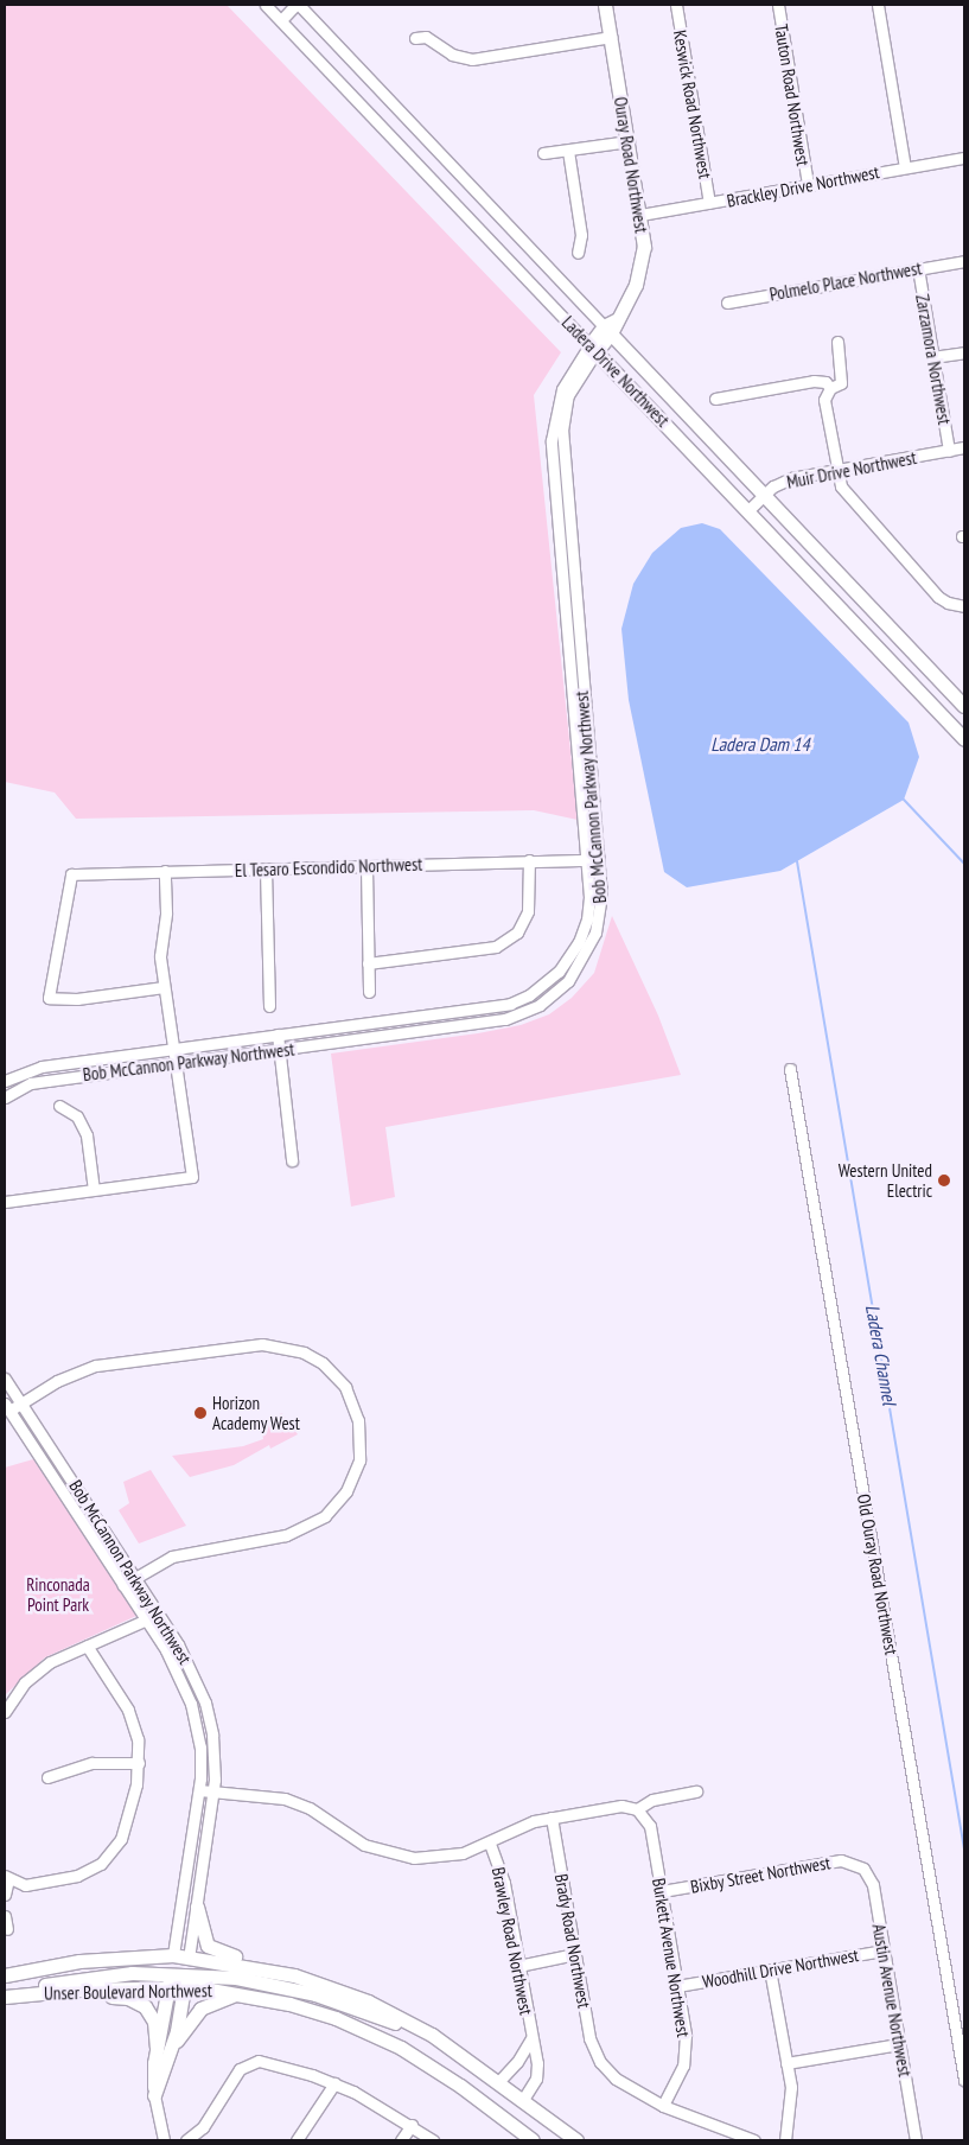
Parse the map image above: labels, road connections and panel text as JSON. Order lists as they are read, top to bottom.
{
  "streets": {
    "main road": ["Ouray Road Northwest", "Ladera Drive Northwest", "Unser Boulevard Northwest"],
    "street": [
      "Tauton Road Northwest",
      "Keswick Road Northwest",
      "Brackley Drive Northwest",
      "Polmelo Place Northwest",
      "Zarzamora Northwest",
      "Muir Drive Northwest",
      "Bob McCannon Parkway Northwest",
      "El Tesaro Escondido Northwest",
      "Old Ouray Road Northwest",
      "Bixby Street Northwest",
      "Brawley Road Northwest",
      "Brady Road Northwest",
      "Burkett Avenue Northwest",
      "Woodhill Drive Northwest",
      "Austin Avenue Northwest"
    ]
  },
  "crossings": [
    ["Tauton Road Northwest", "Brackley Drive Northwest"],
    ["Keswick Road Northwest", "Brackley Drive Northwest"],
    ["Ouray Road Northwest", "Brackley Drive Northwest"],
    ["Ouray Road Northwest", "Ladera Drive Northwest"],
    ["Ouray Road Northwest", "Bob McCannon Parkway Northwest"],
    ["Polmelo Place Northwest", "Zarzamora Northwest"],
    ["Zarzamora Northwest", "Muir Drive Northwest"],
    ["Ladera Drive Northwest", "Muir Drive Northwest"],
    ["Ladera Drive Northwest", "Bob McCannon Parkway Northwest"],
    ["Bob McCannon Parkway Northwest", "El Tesaro Escondido Northwest"],
    ["Bob McCannon Parkway Northwest", "Unser Boulevard Northwest"],
    ["Bixby Street Northwest", "Burkett Avenue Northwest"],
    ["Bixby Street Northwest", "Austin Avenue Northwest"],
    ["Brawley Road Northwest", "Unser Boulevard Northwest"],
    ["Brady Road Northwest", "Burkett Avenue Northwest"],
    ["Burkett Avenue Northwest", "Woodhill Drive Northwest"],
    ["Woodhill Drive Northwest", "Austin Avenue Northwest"]
  ],
  "water": ["Ladera Dam 14", "Ladera Channel"],
  "parks": ["Rinconada Point Park"],
  "places": ["Western United Electric", "Horizon Academy West"]
}
